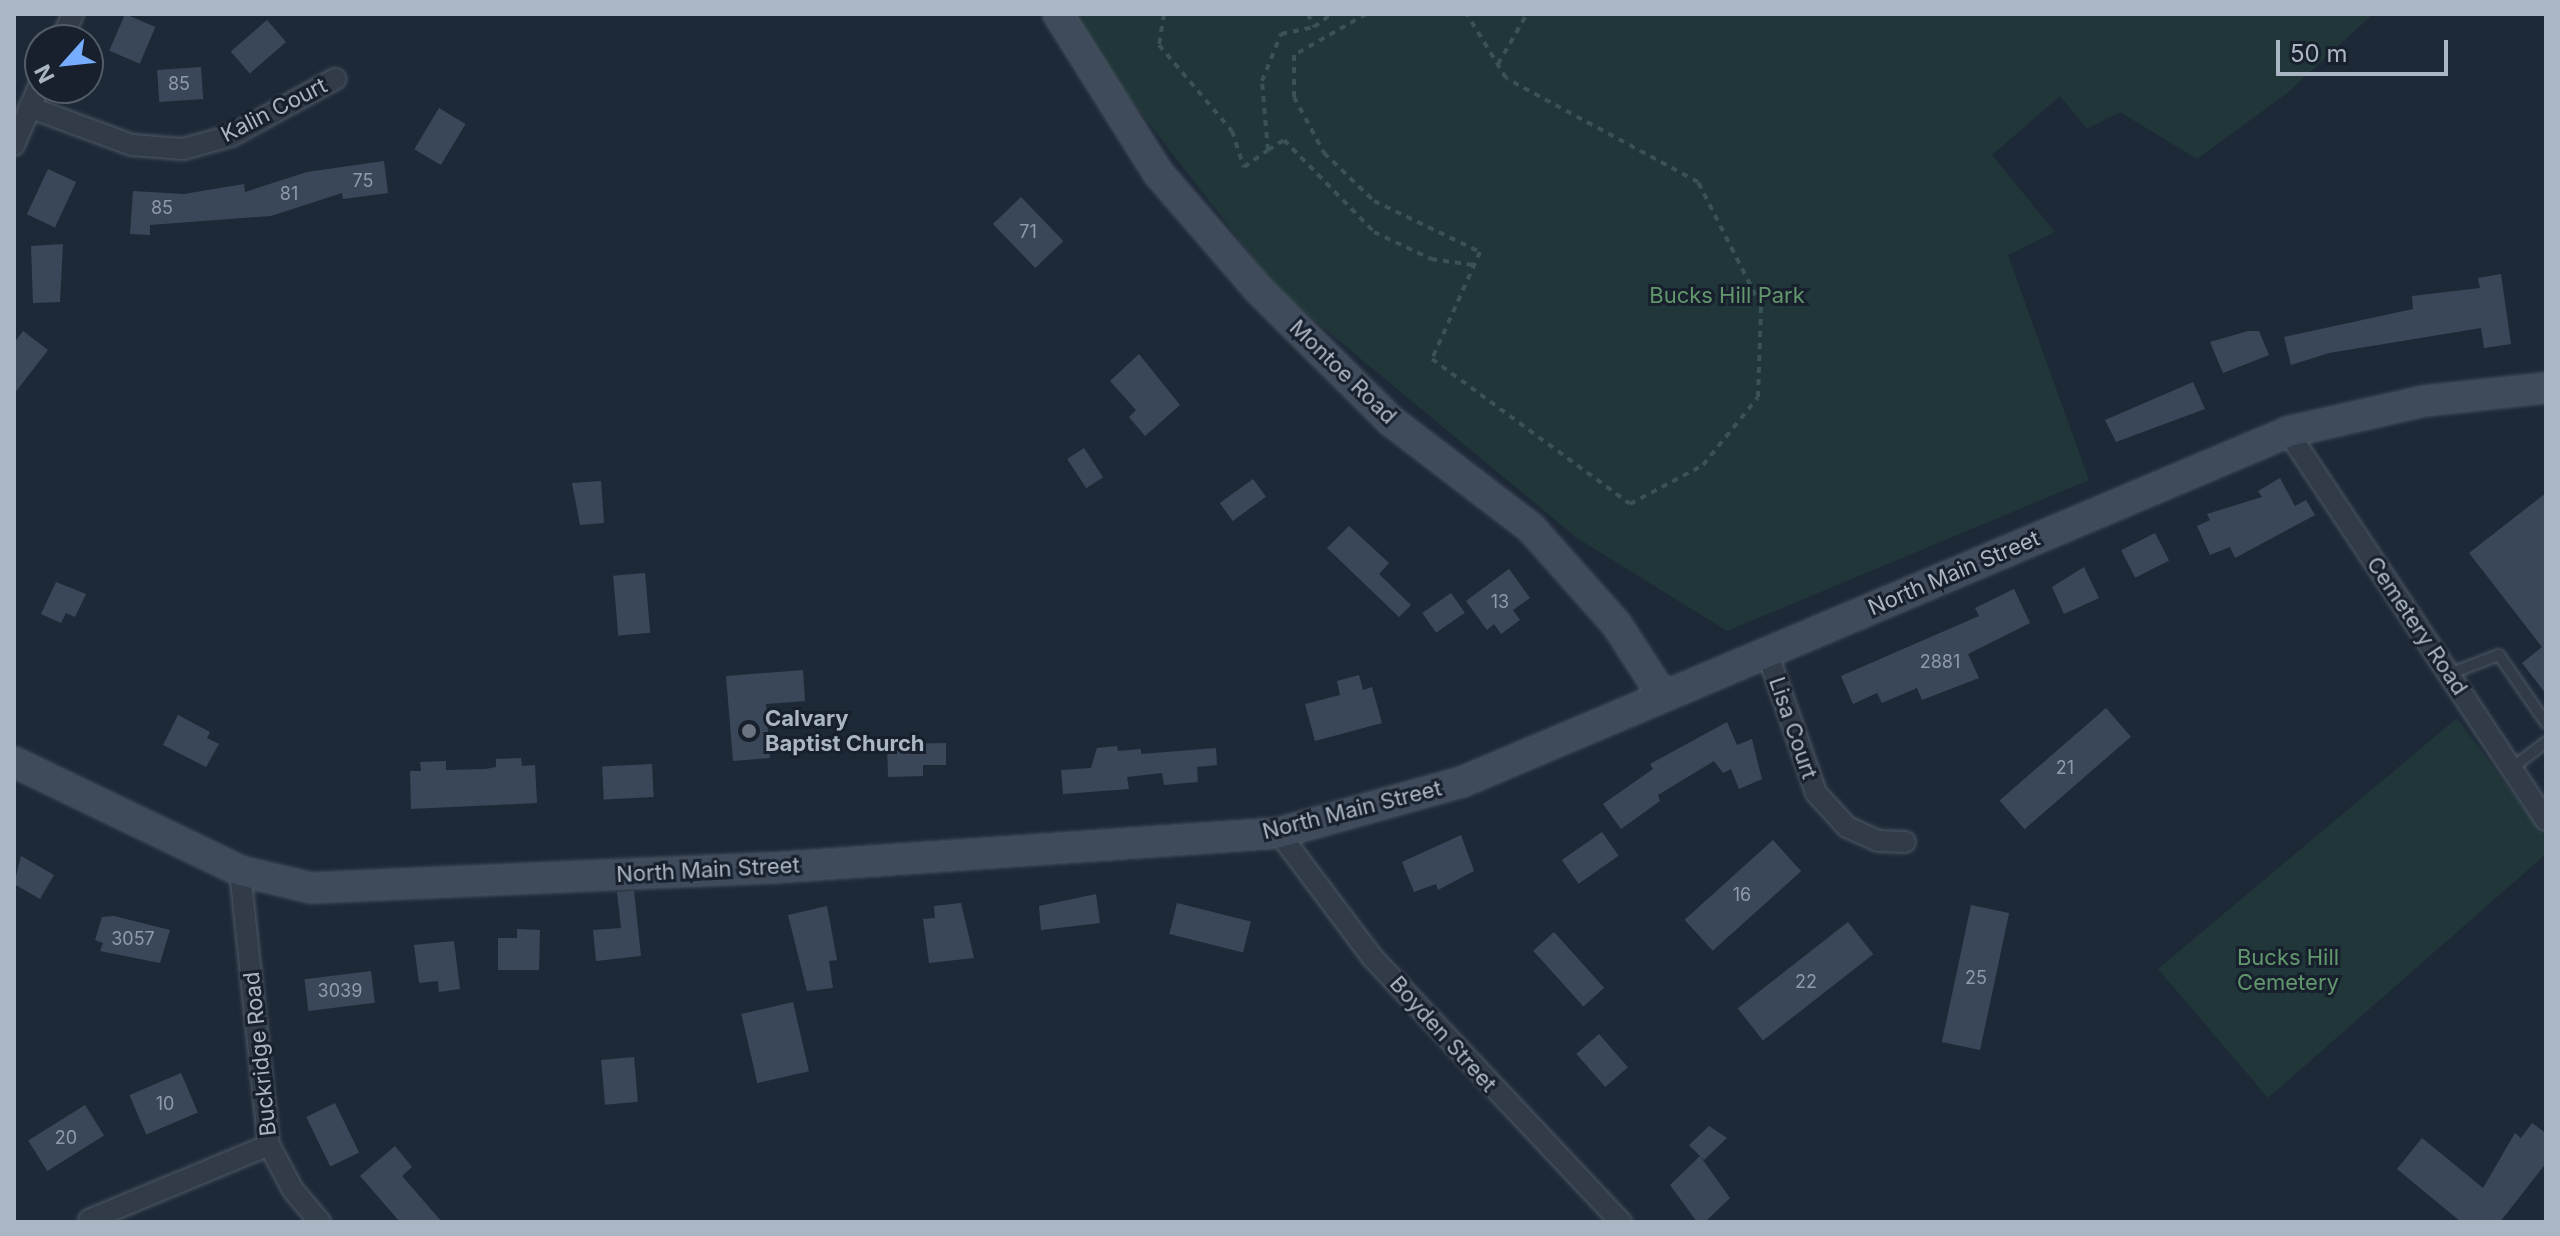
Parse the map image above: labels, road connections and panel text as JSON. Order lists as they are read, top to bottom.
{
  "streets": {
    "main road": ["Montoe Road", "North Main Street"],
    "street": [
      "Kalin Court",
      "Cemetery Road",
      "Lisa Court",
      "Boyden Street",
      "Buckridge Road"
    ]
  },
  "crossings": [
    ["Montoe Road", "North Main Street"],
    ["North Main Street", "Cemetery Road"],
    ["North Main Street", "Lisa Court"],
    ["North Main Street", "Boyden Street"],
    ["North Main Street", "Buckridge Road"]
  ],
  "parks": ["Bucks Hill Park", "Bucks Hill Cemetery"],
  "places": ["Calvary Baptist Church"],
  "house_numbers": [
    "85",
    "75",
    "81",
    "85",
    "71",
    "13",
    "2881",
    "21",
    "16",
    "3057",
    "25",
    "22",
    "3039",
    "10",
    "20"
  ],
  "scale_bar": "50 m",
  "north": "bottom left"
}
